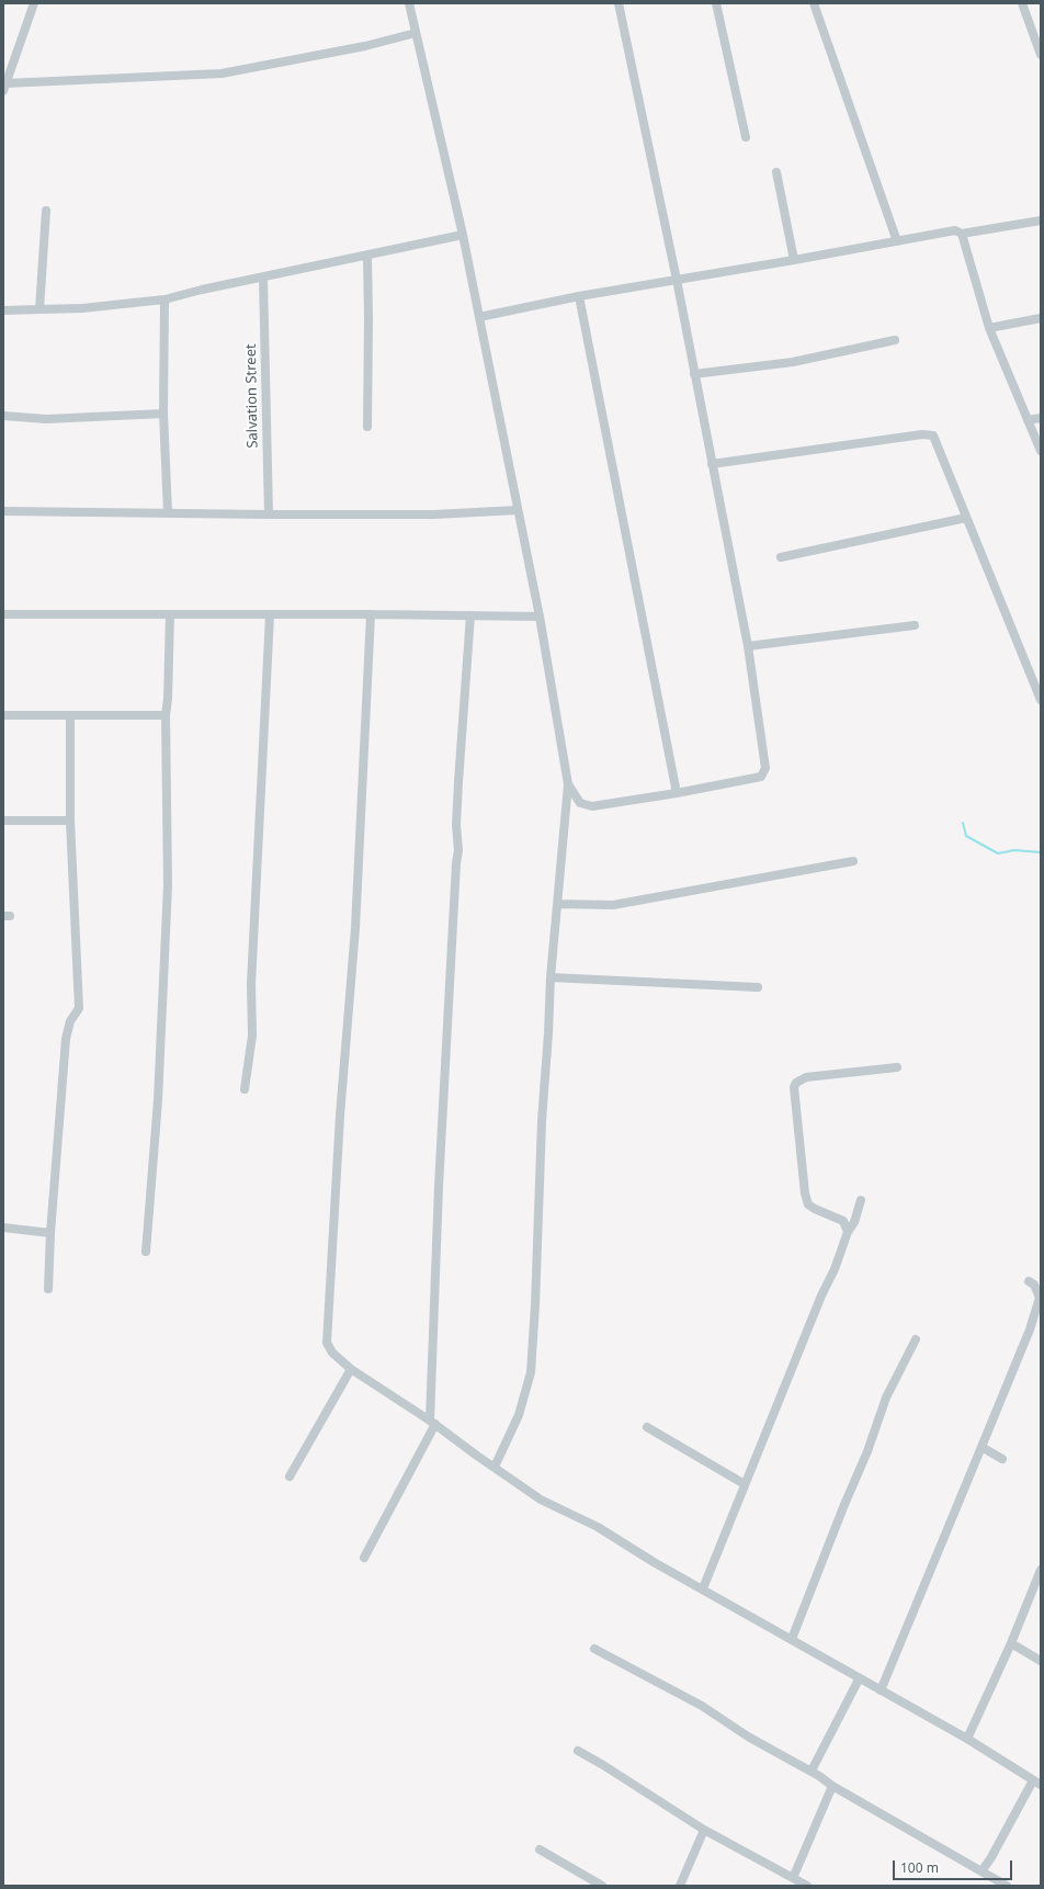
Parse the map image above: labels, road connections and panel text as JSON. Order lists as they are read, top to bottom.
{
  "streets": {
    "street": ["Salvation Street"]
  },
  "scale_bar": "100 m"
}
